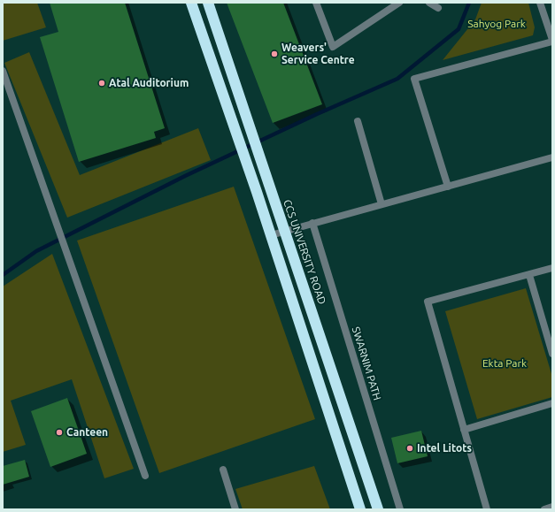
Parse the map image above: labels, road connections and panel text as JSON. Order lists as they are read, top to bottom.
{
  "streets": {
    "highway": ["CCS UNIVERSITY ROAD"],
    "street": ["SWARNIM PATH"]
  },
  "parks": ["Sahyog Park", "Ekta Park"],
  "places": [
    "Weavers' Service Centre",
    "Atal Auditorium",
    "Canteen",
    "Intel Litots"
  ]
}
